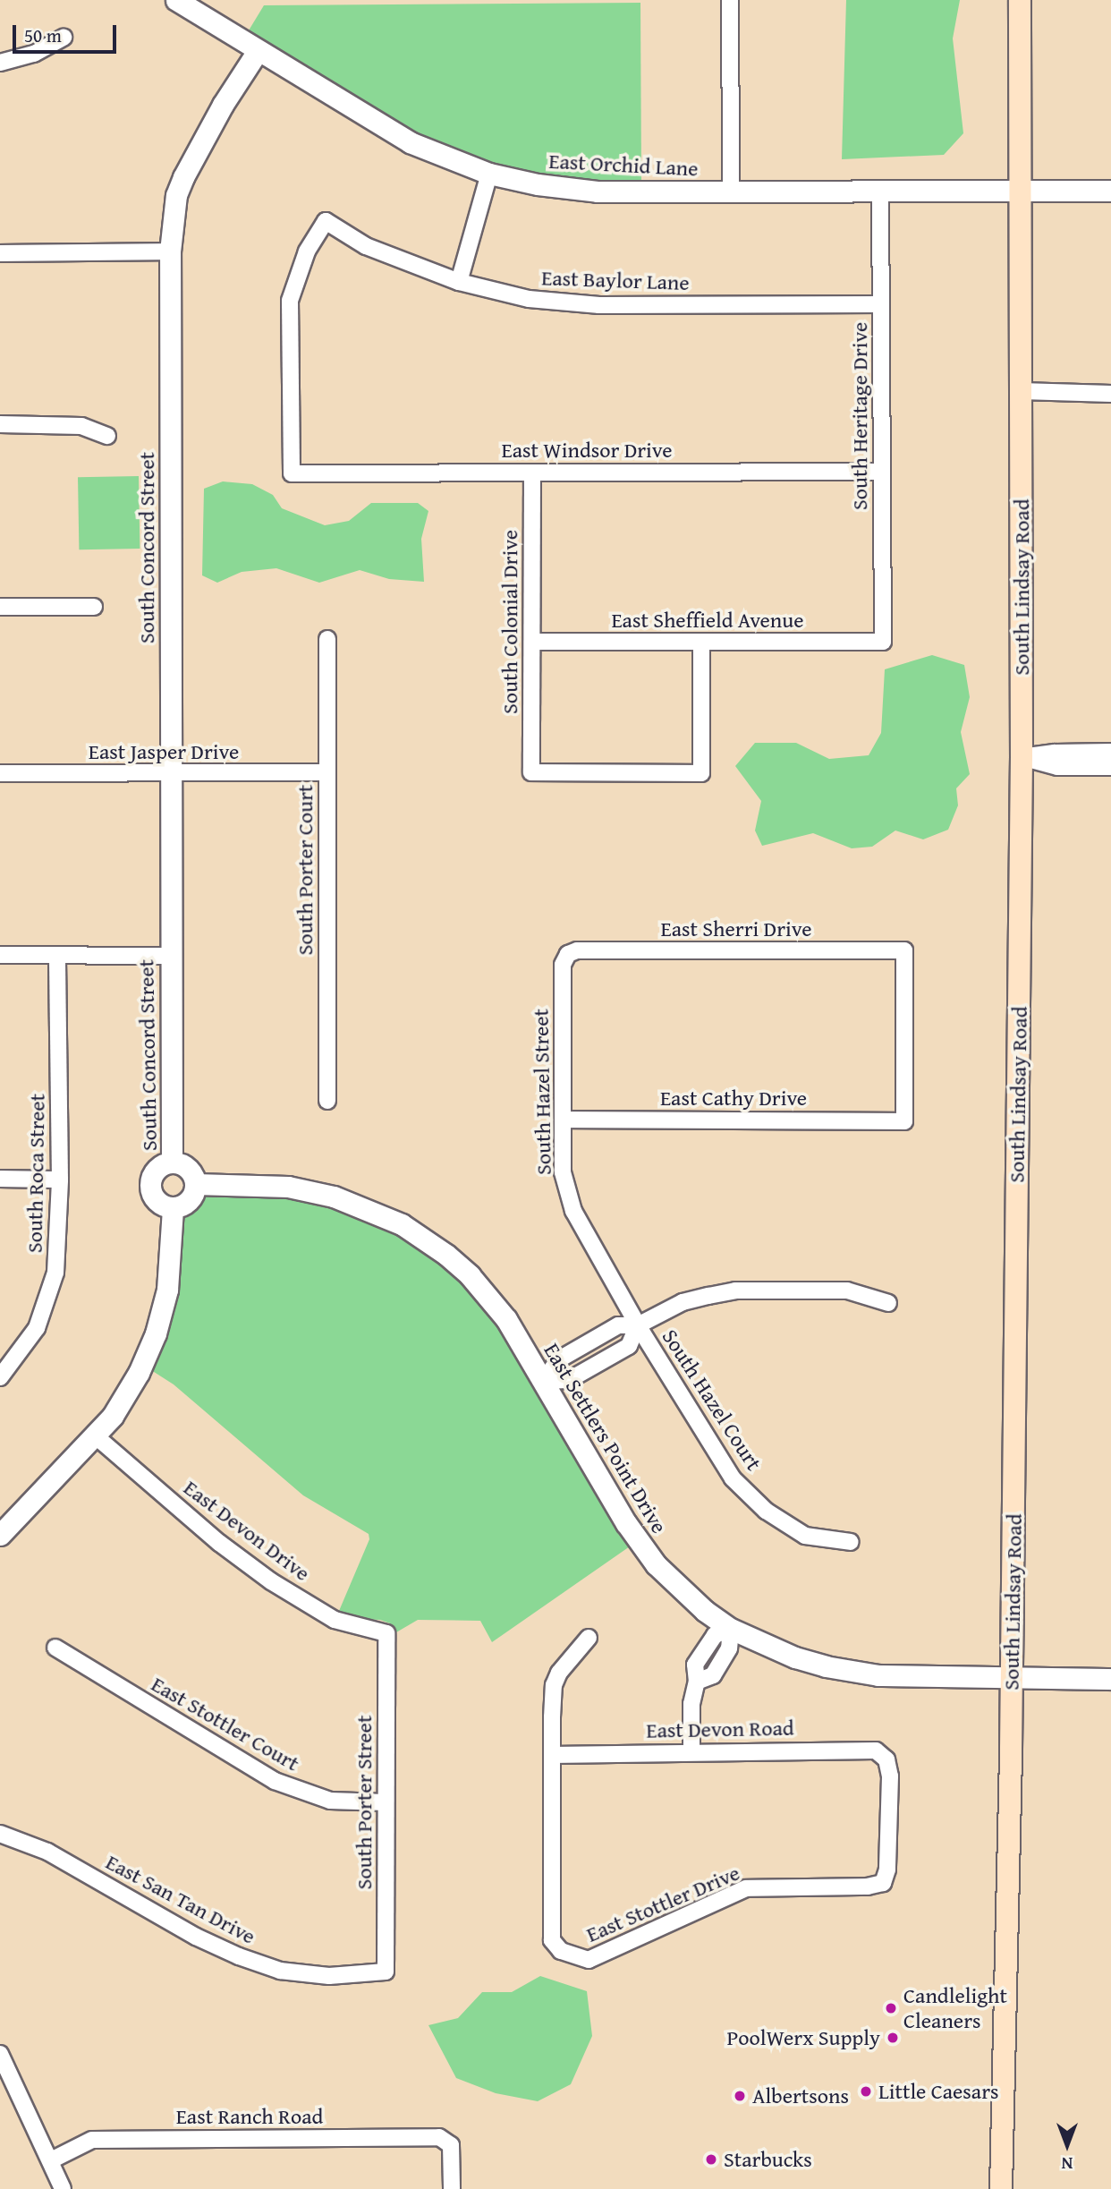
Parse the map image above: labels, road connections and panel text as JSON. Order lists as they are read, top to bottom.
{
  "streets": {
    "main road": ["South Lindsay Road"],
    "street": [
      "East Orchid Lane",
      "East Baylor Lane",
      "South Heritage Drive",
      "East Windsor Drive",
      "South Concord Street",
      "East Sheffield Avenue",
      "South Colonial Drive",
      "East Jasper Drive",
      "South Porter Court",
      "East Sherri Drive",
      "South Hazel Street",
      "East Cathy Drive",
      "South Roca Street",
      "South Hazel Court",
      "East Settlers Point Drive",
      "East Devon Drive",
      "East Stottler Court",
      "East Devon Road",
      "South Porter Street",
      "East San Tan Drive",
      "East Stottler Drive",
      "East Ranch Road"
    ]
  },
  "crossings": [
    ["East Orchid Lane", "South Heritage Drive"],
    ["East Orchid Lane", "South Concord Street"],
    ["East Orchid Lane", "South Lindsay Road"],
    ["East Baylor Lane", "South Heritage Drive"],
    ["East Baylor Lane", "East Windsor Drive"],
    ["South Heritage Drive", "East Windsor Drive"],
    ["South Heritage Drive", "East Sheffield Avenue"],
    ["East Windsor Drive", "South Colonial Drive"],
    ["South Concord Street", "East Jasper Drive"],
    ["South Concord Street", "East Settlers Point Drive"],
    ["South Lindsay Road", "East Settlers Point Drive"],
    ["East Sheffield Avenue", "South Colonial Drive"],
    ["East Jasper Drive", "South Porter Court"],
    ["East Sherri Drive", "South Hazel Street"],
    ["East Sherri Drive", "East Cathy Drive"],
    ["South Hazel Street", "East Cathy Drive"],
    ["South Hazel Street", "South Hazel Court"],
    ["East Devon Drive", "South Porter Street"],
    ["East Stottler Court", "South Porter Street"],
    ["East Devon Road", "East Stottler Drive"],
    ["South Porter Street", "East San Tan Drive"]
  ],
  "places": [
    "Candlelight Cleaners",
    "PoolWerx Supply",
    "Little Caesars",
    "Albertsons",
    "Starbucks"
  ],
  "scale_bar": "50 m",
  "north": "bottom"
}
